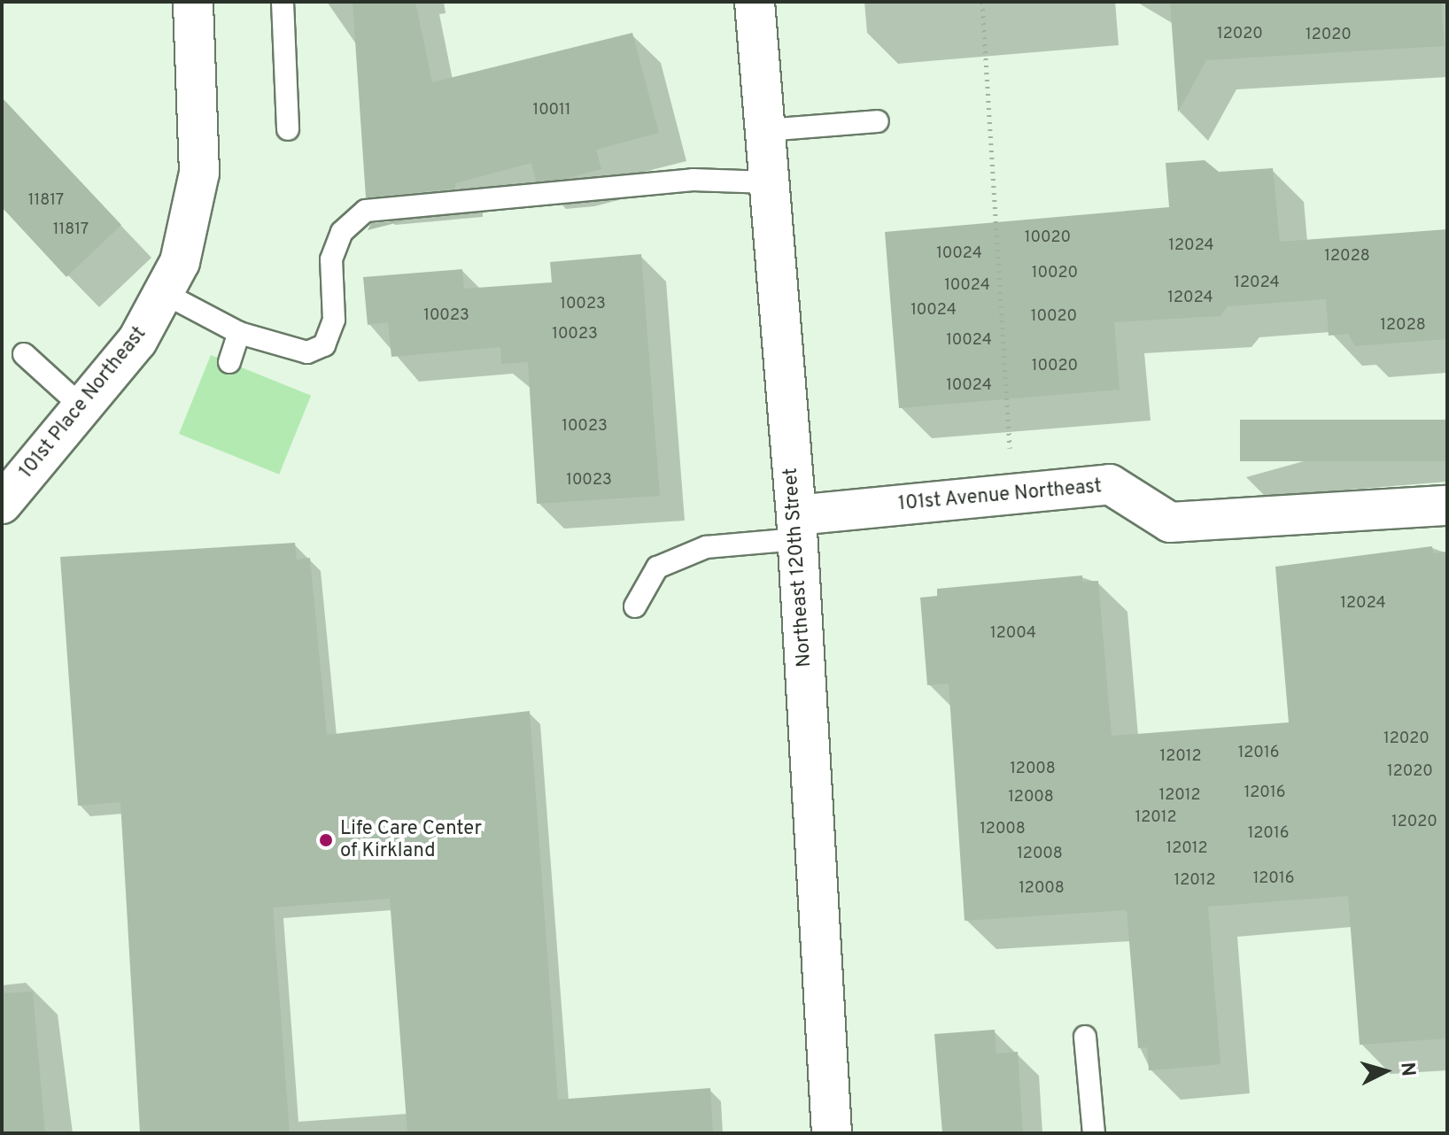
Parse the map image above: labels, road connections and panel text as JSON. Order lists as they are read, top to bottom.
{
  "streets": {
    "street": ["101st Place Northeast", "101st Avenue Northeast", "Northeast 120th Street"]
  },
  "crossings": [
    ["101st Avenue Northeast", "Northeast 120th Street"]
  ],
  "places": ["Life Care Center of Kirkland"],
  "house_numbers": [
    "12020",
    "12020",
    "10011",
    "11817",
    "11817",
    "10020",
    "12024",
    "10024",
    "12028",
    "10020",
    "12024",
    "10024",
    "12024",
    "10023",
    "10024",
    "10023",
    "10020",
    "12028",
    "10023",
    "10024",
    "10020",
    "10024",
    "10023",
    "10023",
    "12024",
    "12004",
    "12020",
    "12016",
    "12012",
    "12008",
    "12020",
    "12016",
    "12012",
    "12008",
    "12012",
    "12020",
    "12008",
    "12016",
    "12012",
    "12008",
    "12016",
    "12012",
    "12008"
  ],
  "north": "right"
}
